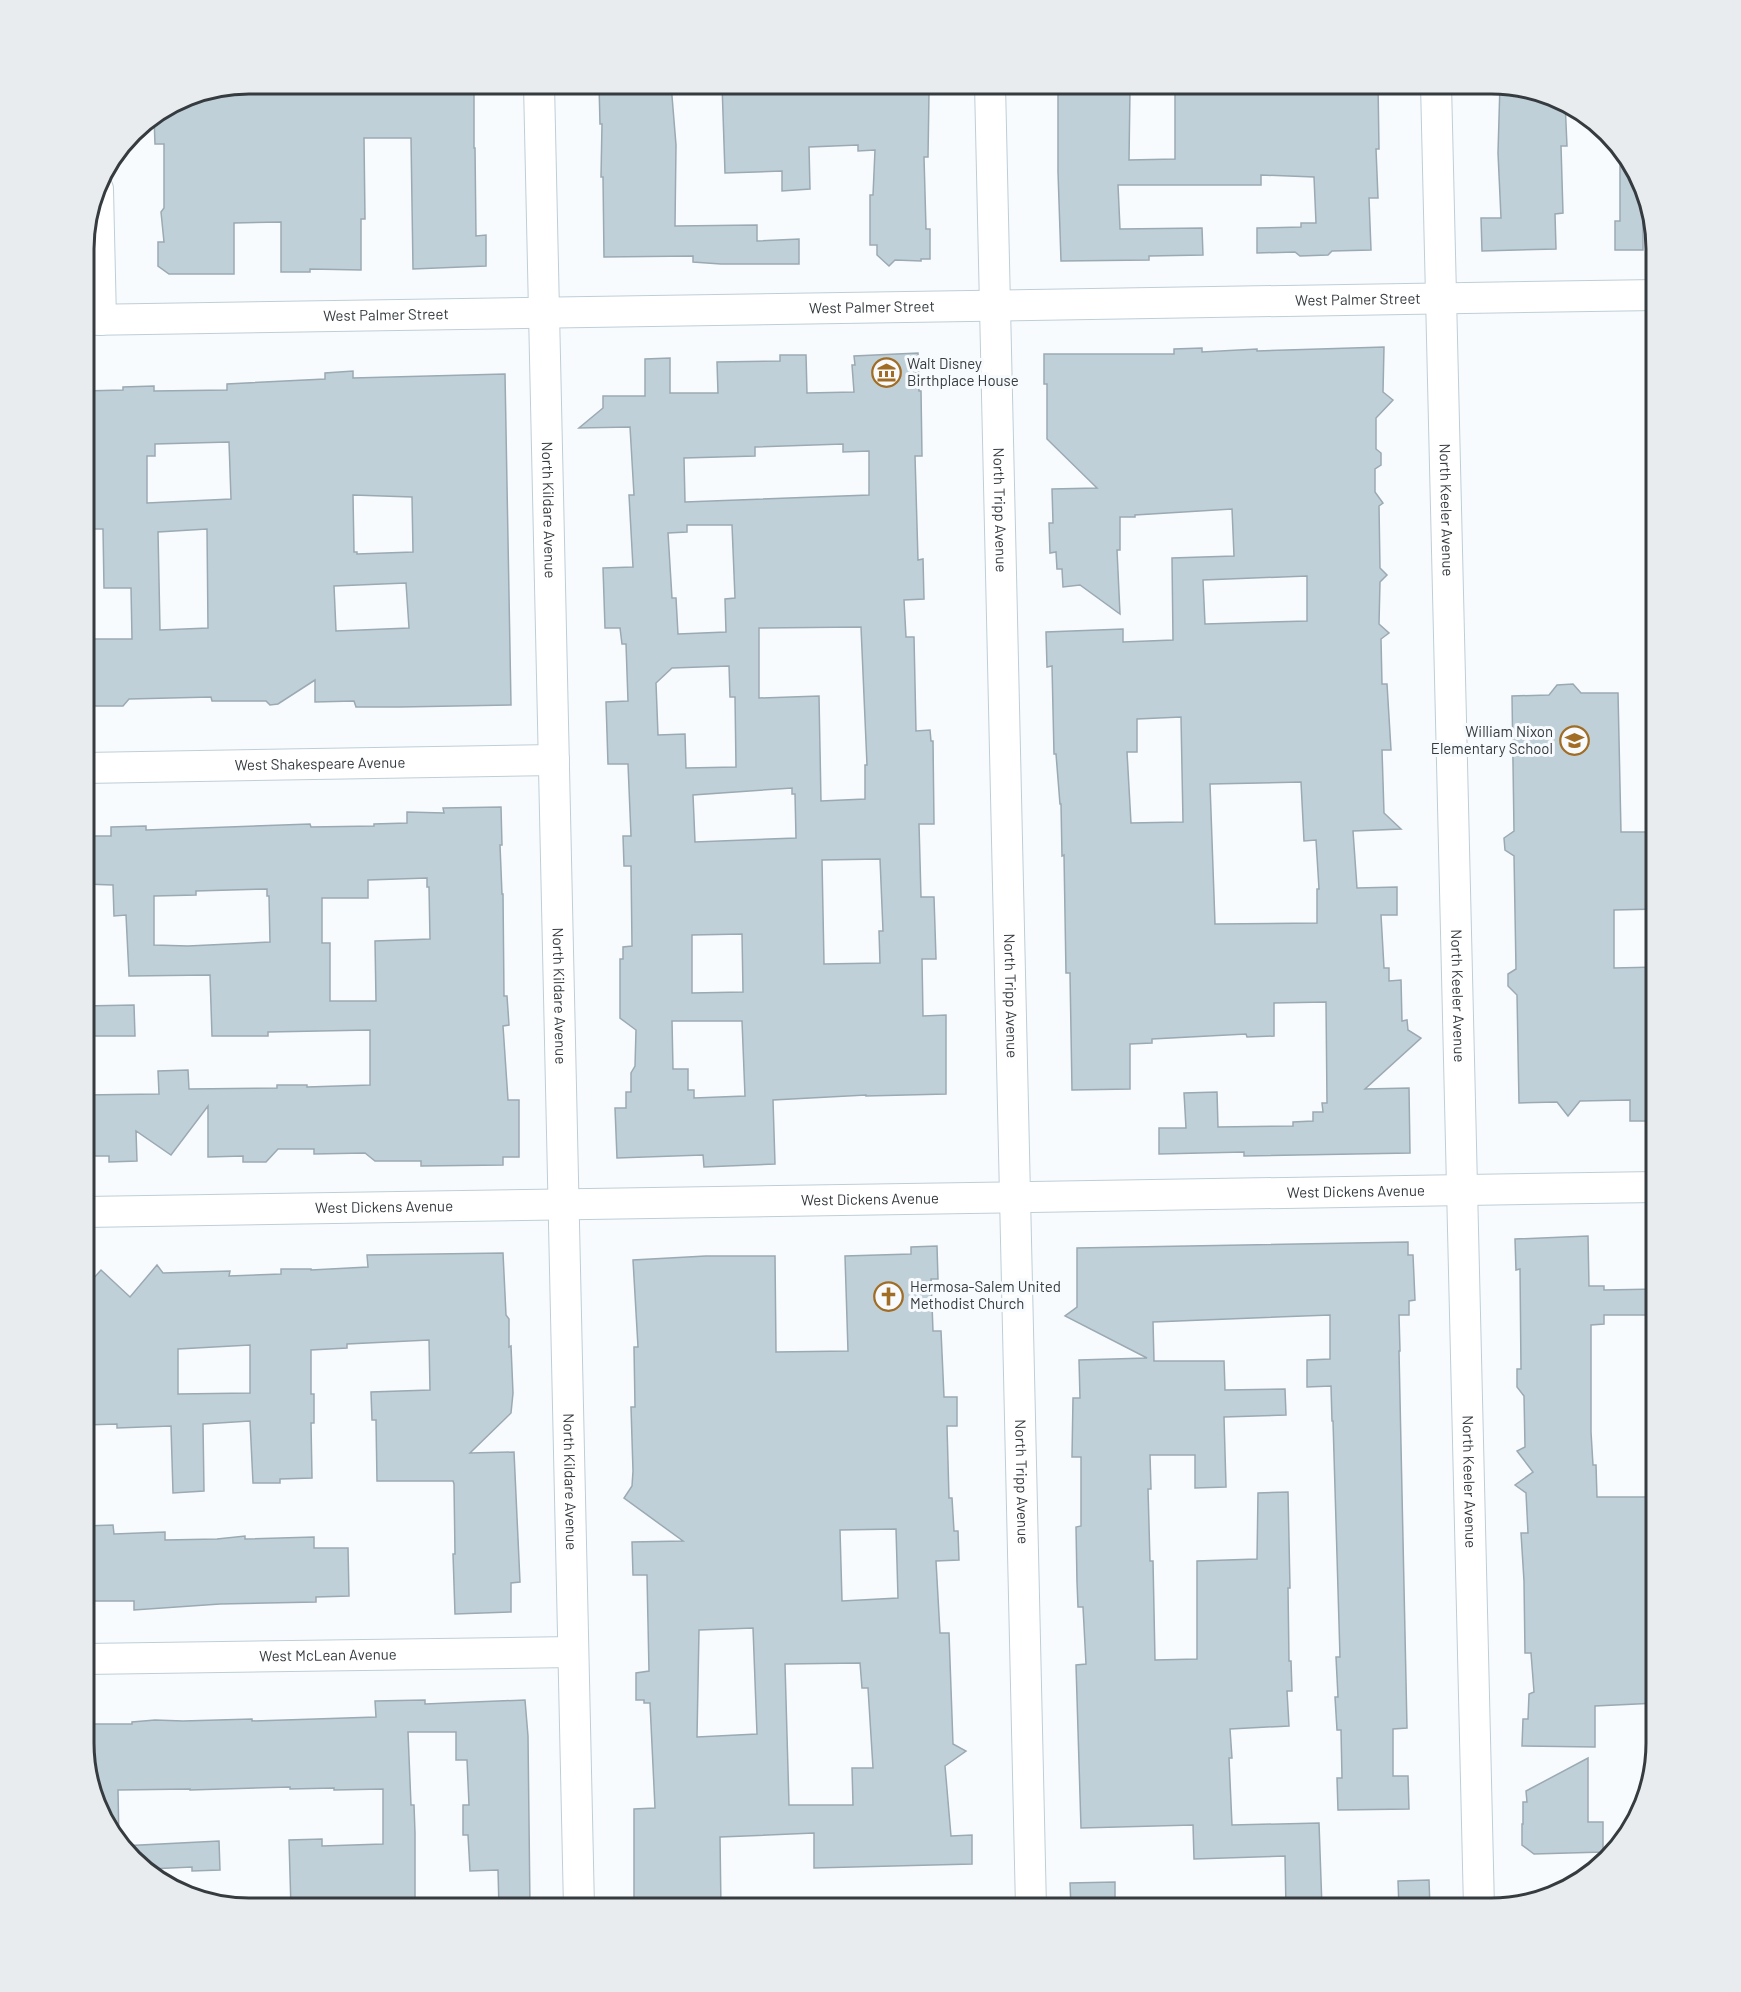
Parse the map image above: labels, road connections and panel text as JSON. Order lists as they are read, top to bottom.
{
  "streets": {
    "street": [
      "West Palmer Street",
      "North Kildare Avenue",
      "North Tripp Avenue",
      "North Keeler Avenue",
      "West Shakespeare Avenue",
      "West Dickens Avenue",
      "West McLean Avenue"
    ]
  },
  "crossings": [
    ["West Palmer Street", "North Kildare Avenue"],
    ["West Palmer Street", "North Tripp Avenue"],
    ["West Palmer Street", "North Keeler Avenue"],
    ["North Kildare Avenue", "West Shakespeare Avenue"],
    ["North Kildare Avenue", "West Dickens Avenue"],
    ["North Kildare Avenue", "West McLean Avenue"],
    ["North Tripp Avenue", "West Dickens Avenue"],
    ["North Keeler Avenue", "West Dickens Avenue"]
  ],
  "places": {
    "museum": ["Walt Disney Birthplace House"],
    "school or university": ["William Nixon Elementary School"],
    "church": ["Hermosa-Salem United Methodist Church"]
  }
}
